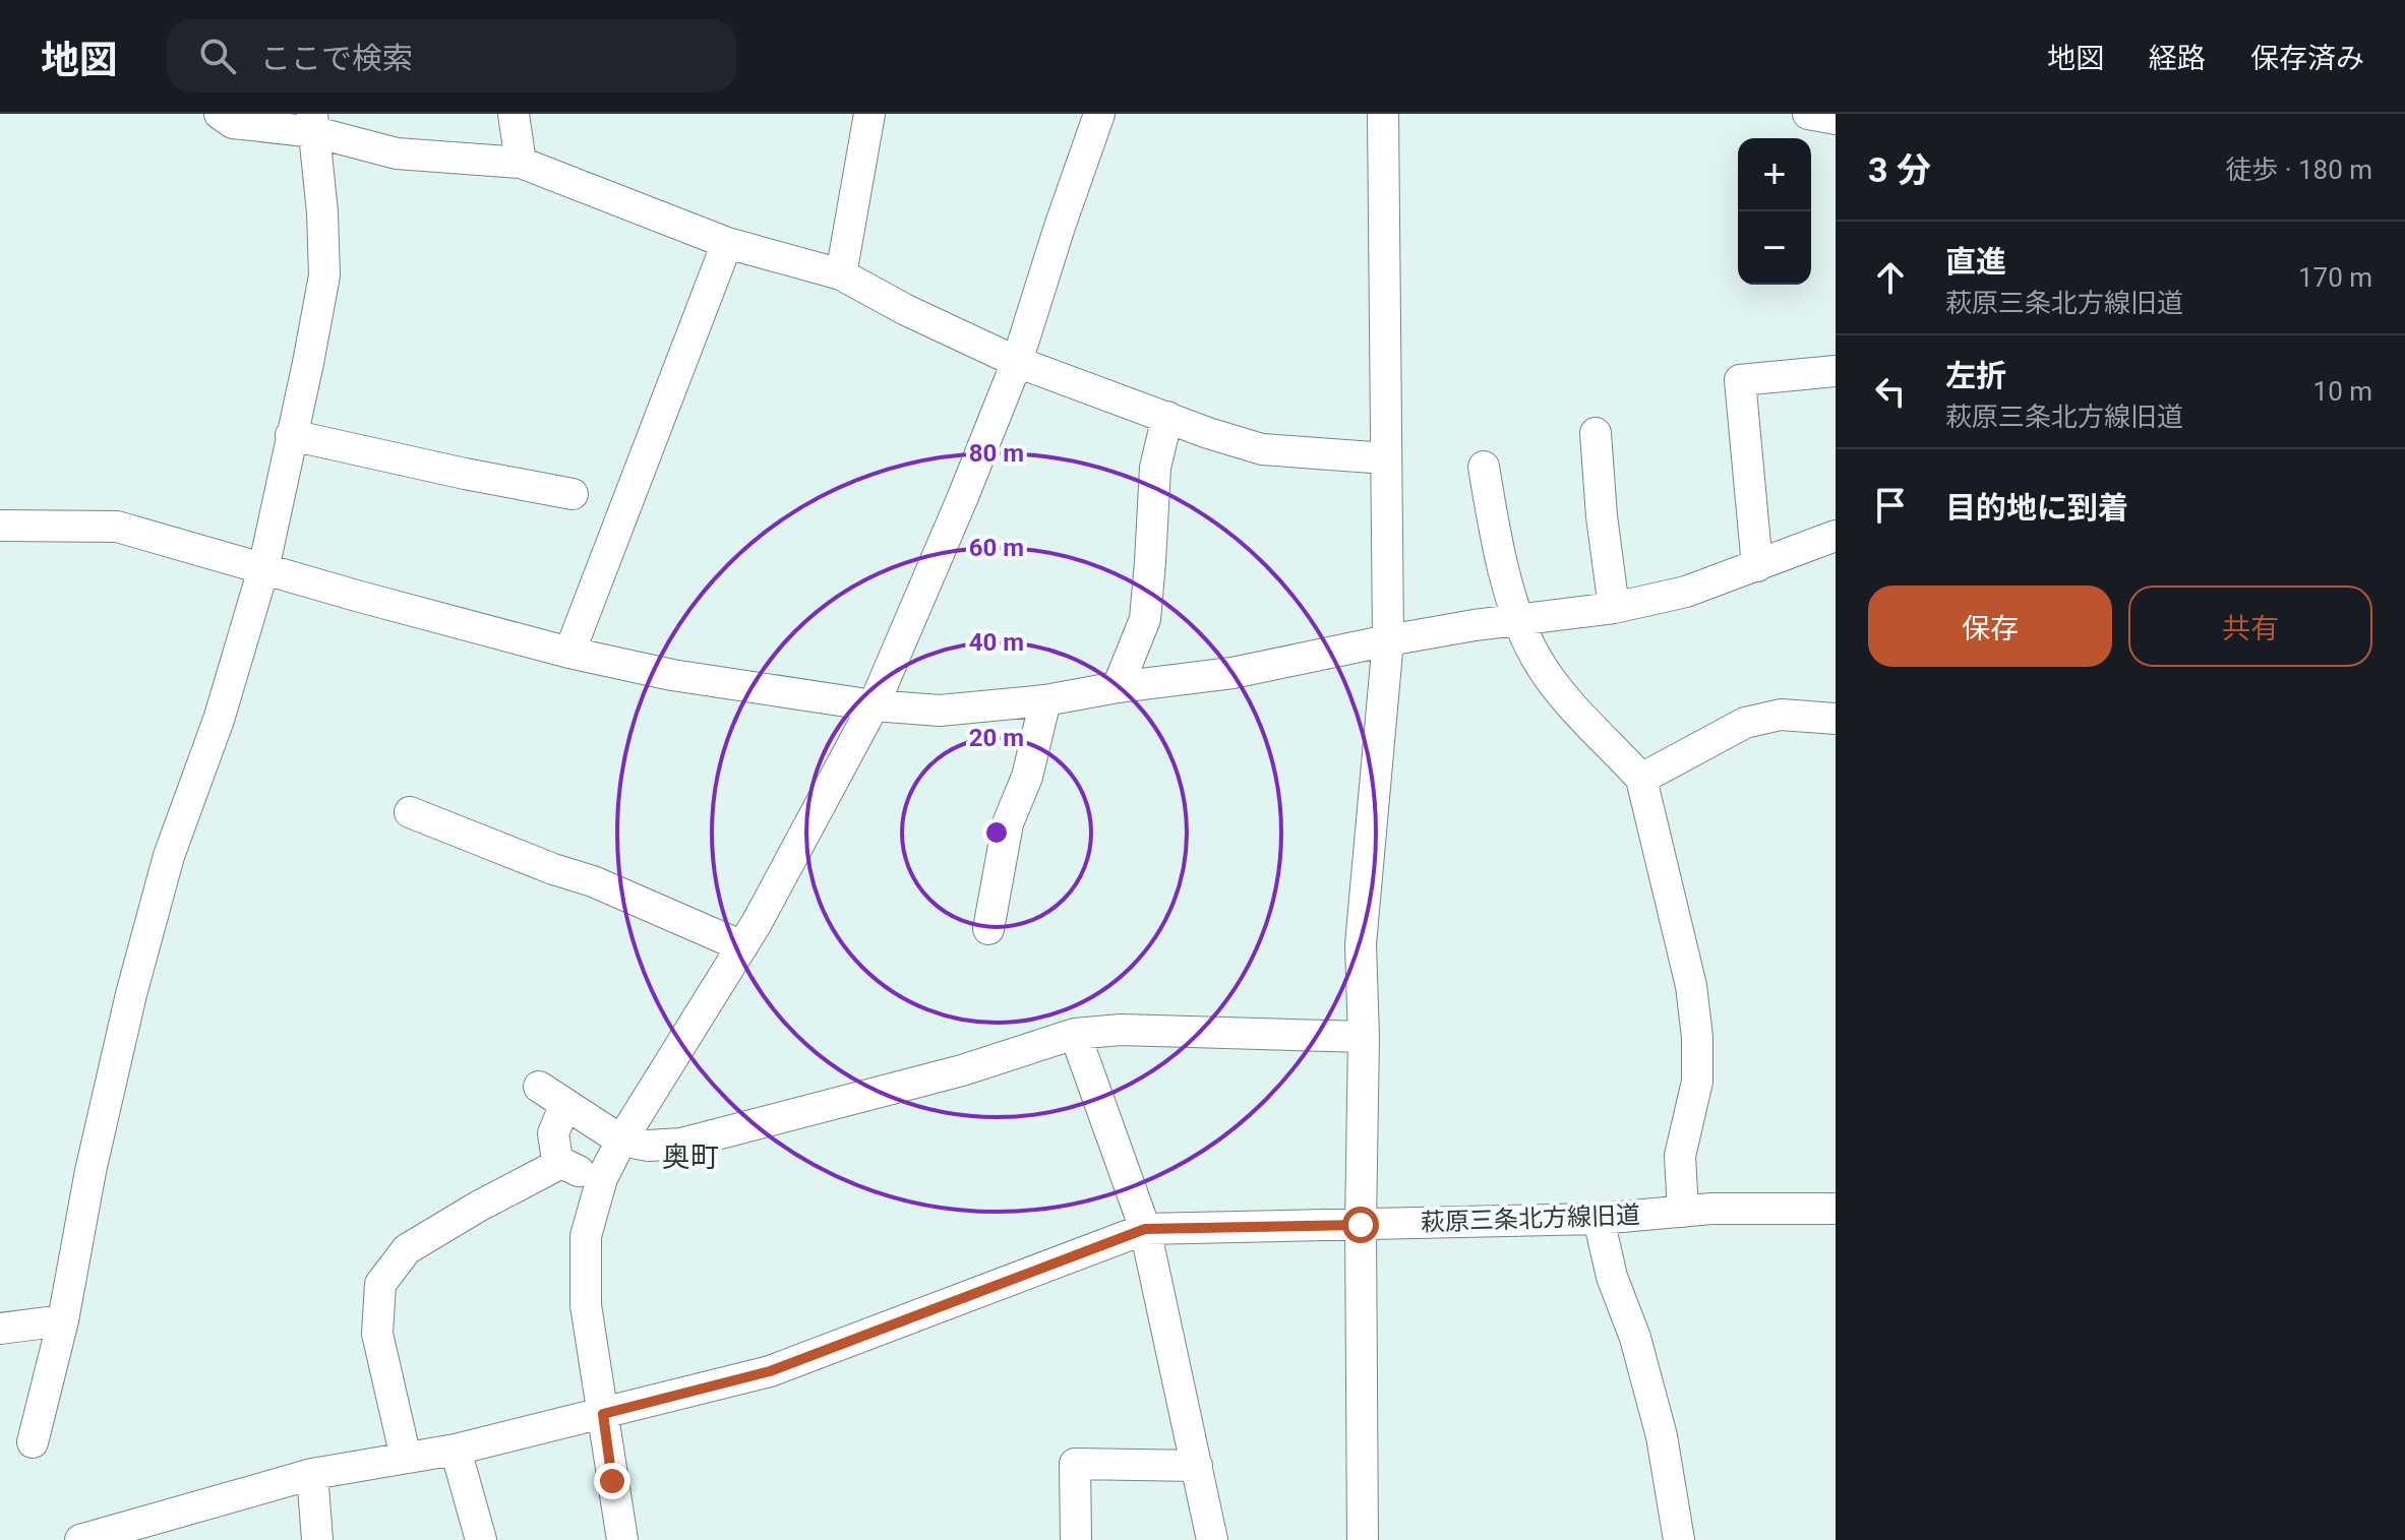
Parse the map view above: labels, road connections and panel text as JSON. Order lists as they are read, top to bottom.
{
  "streets": {
    "street": ["萩原三条北方線旧道"]
  },
  "districts": ["奥町"],
  "page": {
    "header": "地図",
    "search": "ここで検索",
    "nav": ["地図", "経路", "保存済み"],
    "heading": ["3 分", "徒歩 · 180 m"],
    "map_buttons": ["+", "−"],
    "list": [
      ["直進", "萩原三条北方線旧道", "170 m"],
      ["左折", "萩原三条北方線旧道", "10 m"],
      "目的地に到着"
    ],
    "buttons": ["保存", "共有"]
  },
  "rings": [
    "80 m",
    "60 m",
    "40 m",
    "20 m"
  ]
}
